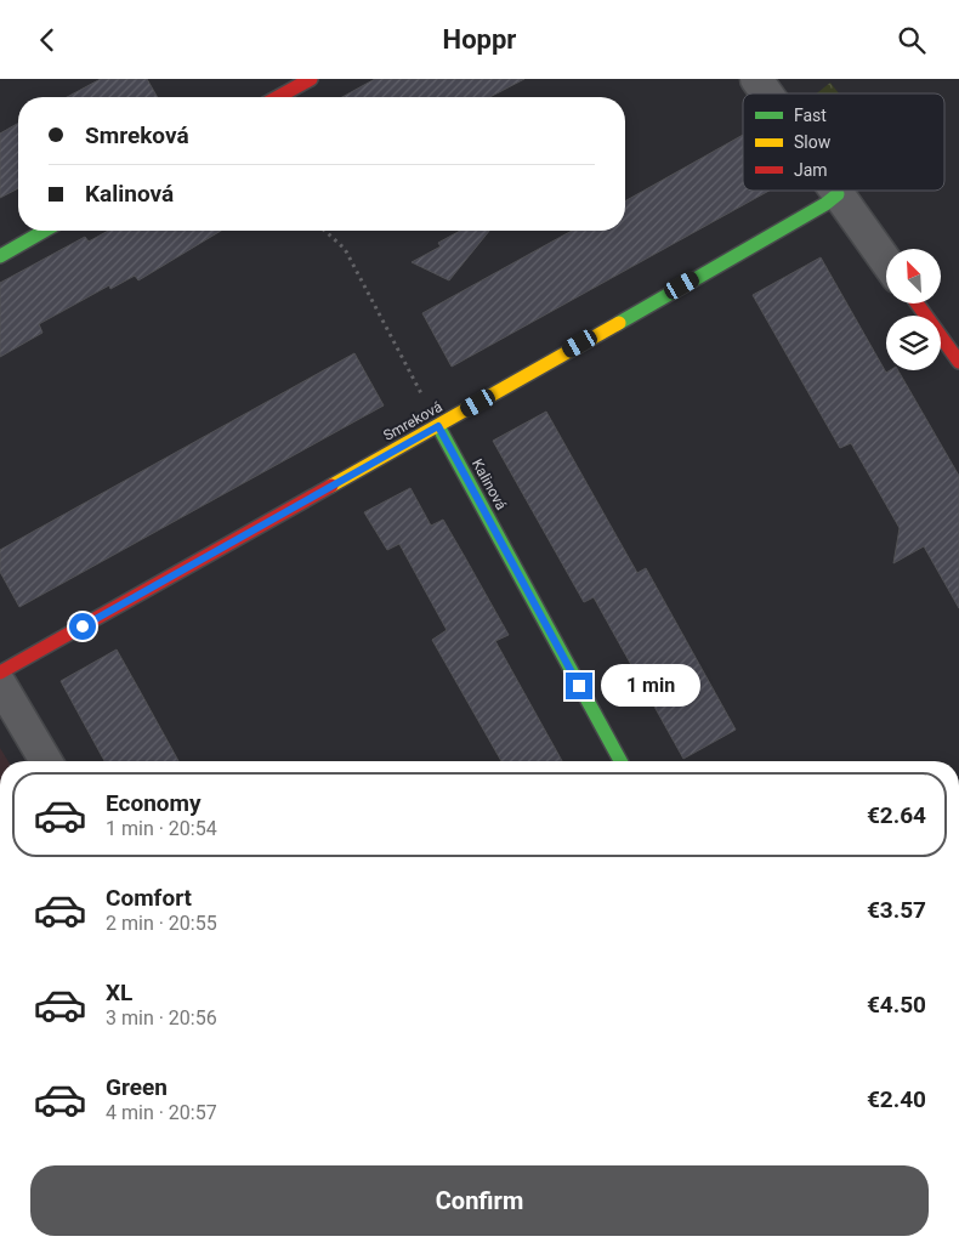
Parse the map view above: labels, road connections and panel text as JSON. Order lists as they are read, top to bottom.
{
  "streets": {
    "street": ["Smreková", "Kalinová"]
  },
  "crossings": [
    ["Smreková", "Kalinová"]
  ],
  "legend": ["Fast", "Slow", "Jam"],
  "north": "top left",
  "page": {
    "header": "Hoppr",
    "banner": ["Smreková", "Kalinová"],
    "bubble": "1 min",
    "list": [
      {
        "name": "Economy",
        "note": "1 min · 20:54",
        "value": "€2.64"
      },
      {
        "name": "Comfort",
        "note": "2 min · 20:55",
        "value": "€3.57"
      },
      {
        "name": "XL",
        "note": "3 min · 20:56",
        "value": "€4.50"
      },
      {
        "name": "Green",
        "note": "4 min · 20:57",
        "value": "€2.40"
      }
    ],
    "buttons": "Confirm"
  }
}
